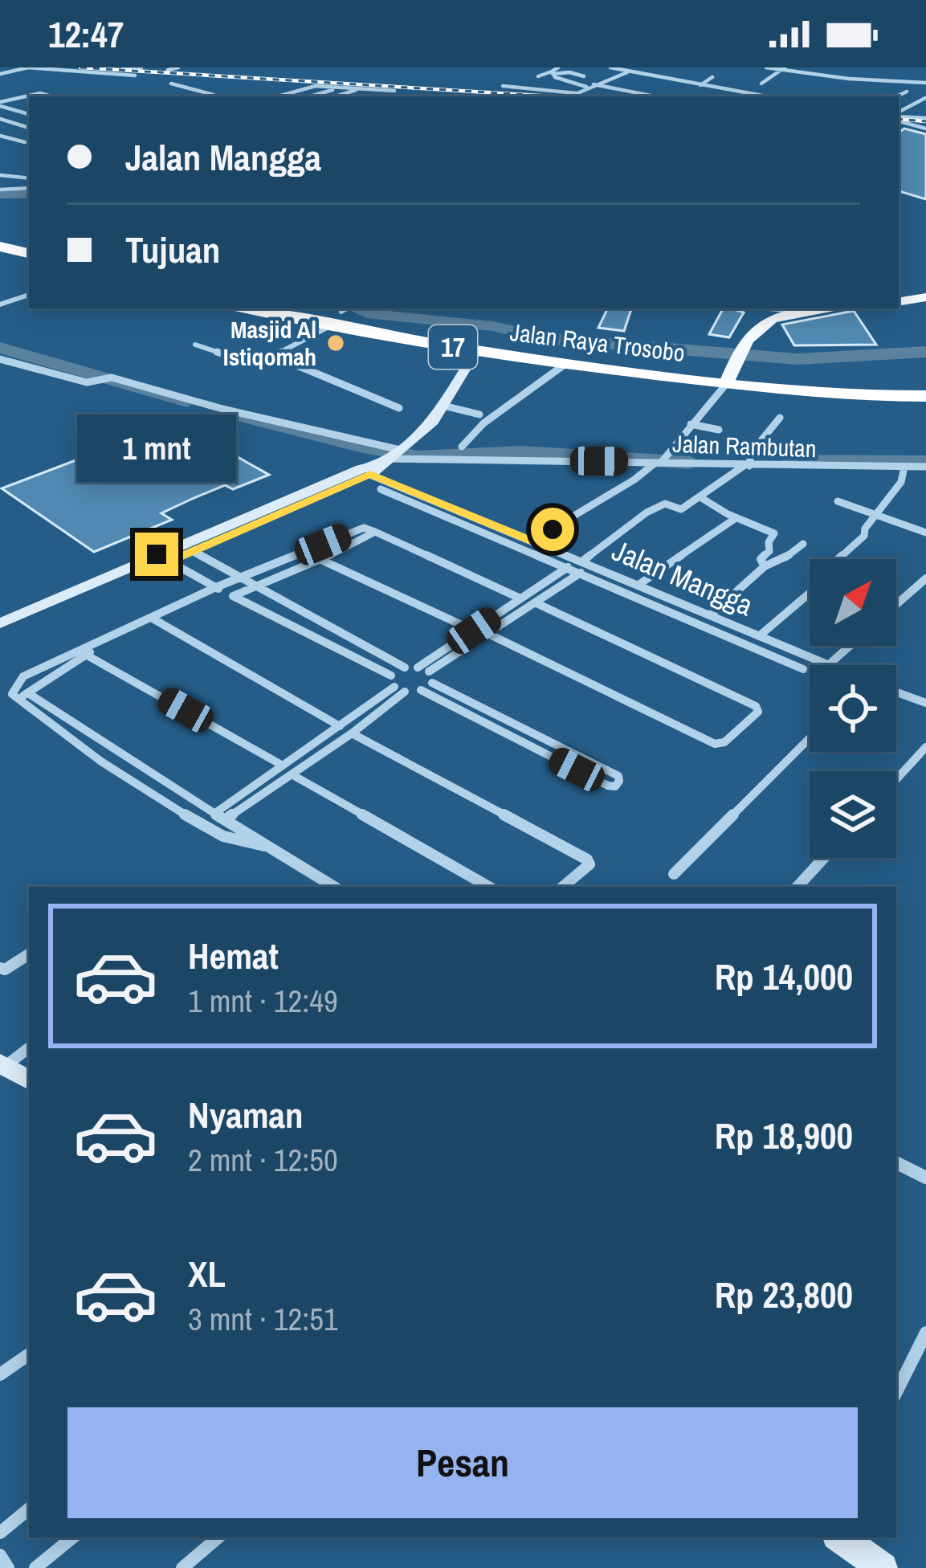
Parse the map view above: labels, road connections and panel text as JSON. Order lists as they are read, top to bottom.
{
  "streets": {
    "highway": ["Jalan Raya Trosobo", "17"],
    "street": ["Jalan Rambutan", "Jalan Mangga"]
  },
  "crossings": [
    ["Jalan Raya Trosobo", "17"],
    ["Jalan Rambutan", "Jalan Mangga"]
  ],
  "places": ["Masjid Al Istiqomah"],
  "north": "top right",
  "page": {
    "status": "12:47",
    "banner": ["Jalan Mangga", "Tujuan"],
    "bubble": "1 mnt",
    "list": [
      {
        "name": "Hemat",
        "note": "1 mnt · 12:49",
        "value": "Rp 14,000"
      },
      {
        "name": "Nyaman",
        "note": "2 mnt · 12:50",
        "value": "Rp 18,900"
      },
      {
        "name": "XL",
        "note": "3 mnt · 12:51",
        "value": "Rp 23,800"
      }
    ],
    "buttons": "Pesan"
  }
}
